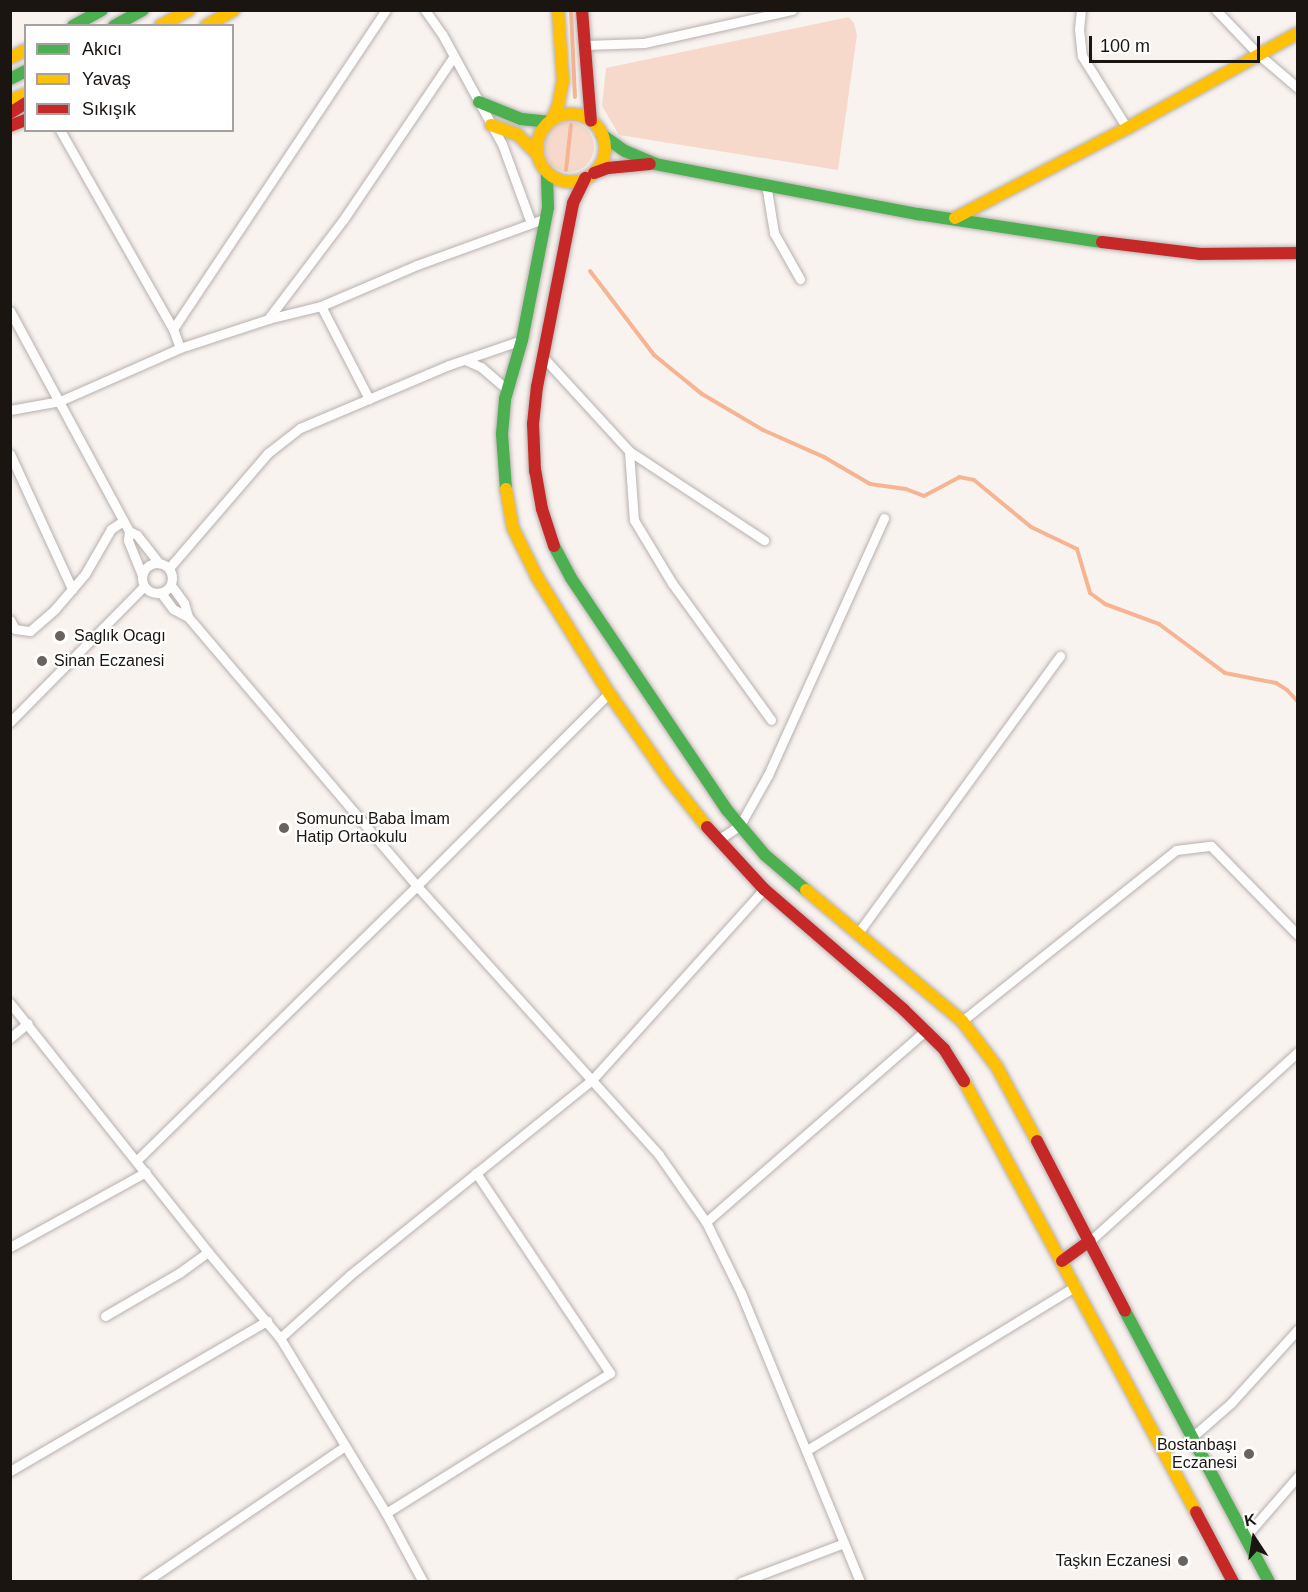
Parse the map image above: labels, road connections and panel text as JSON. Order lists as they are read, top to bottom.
{
  "places": [
    "Saglık Ocagı",
    "Sinan Eczanesi",
    "Somuncu Baba İmam Hatip Ortaokulu",
    "Bostanbaşı Eczanesi",
    "Taşkın Eczanesi"
  ],
  "legend": ["Akıcı", "Yavaş", "Sıkışık"],
  "scale_bar": "100 m",
  "north": "top"
}
